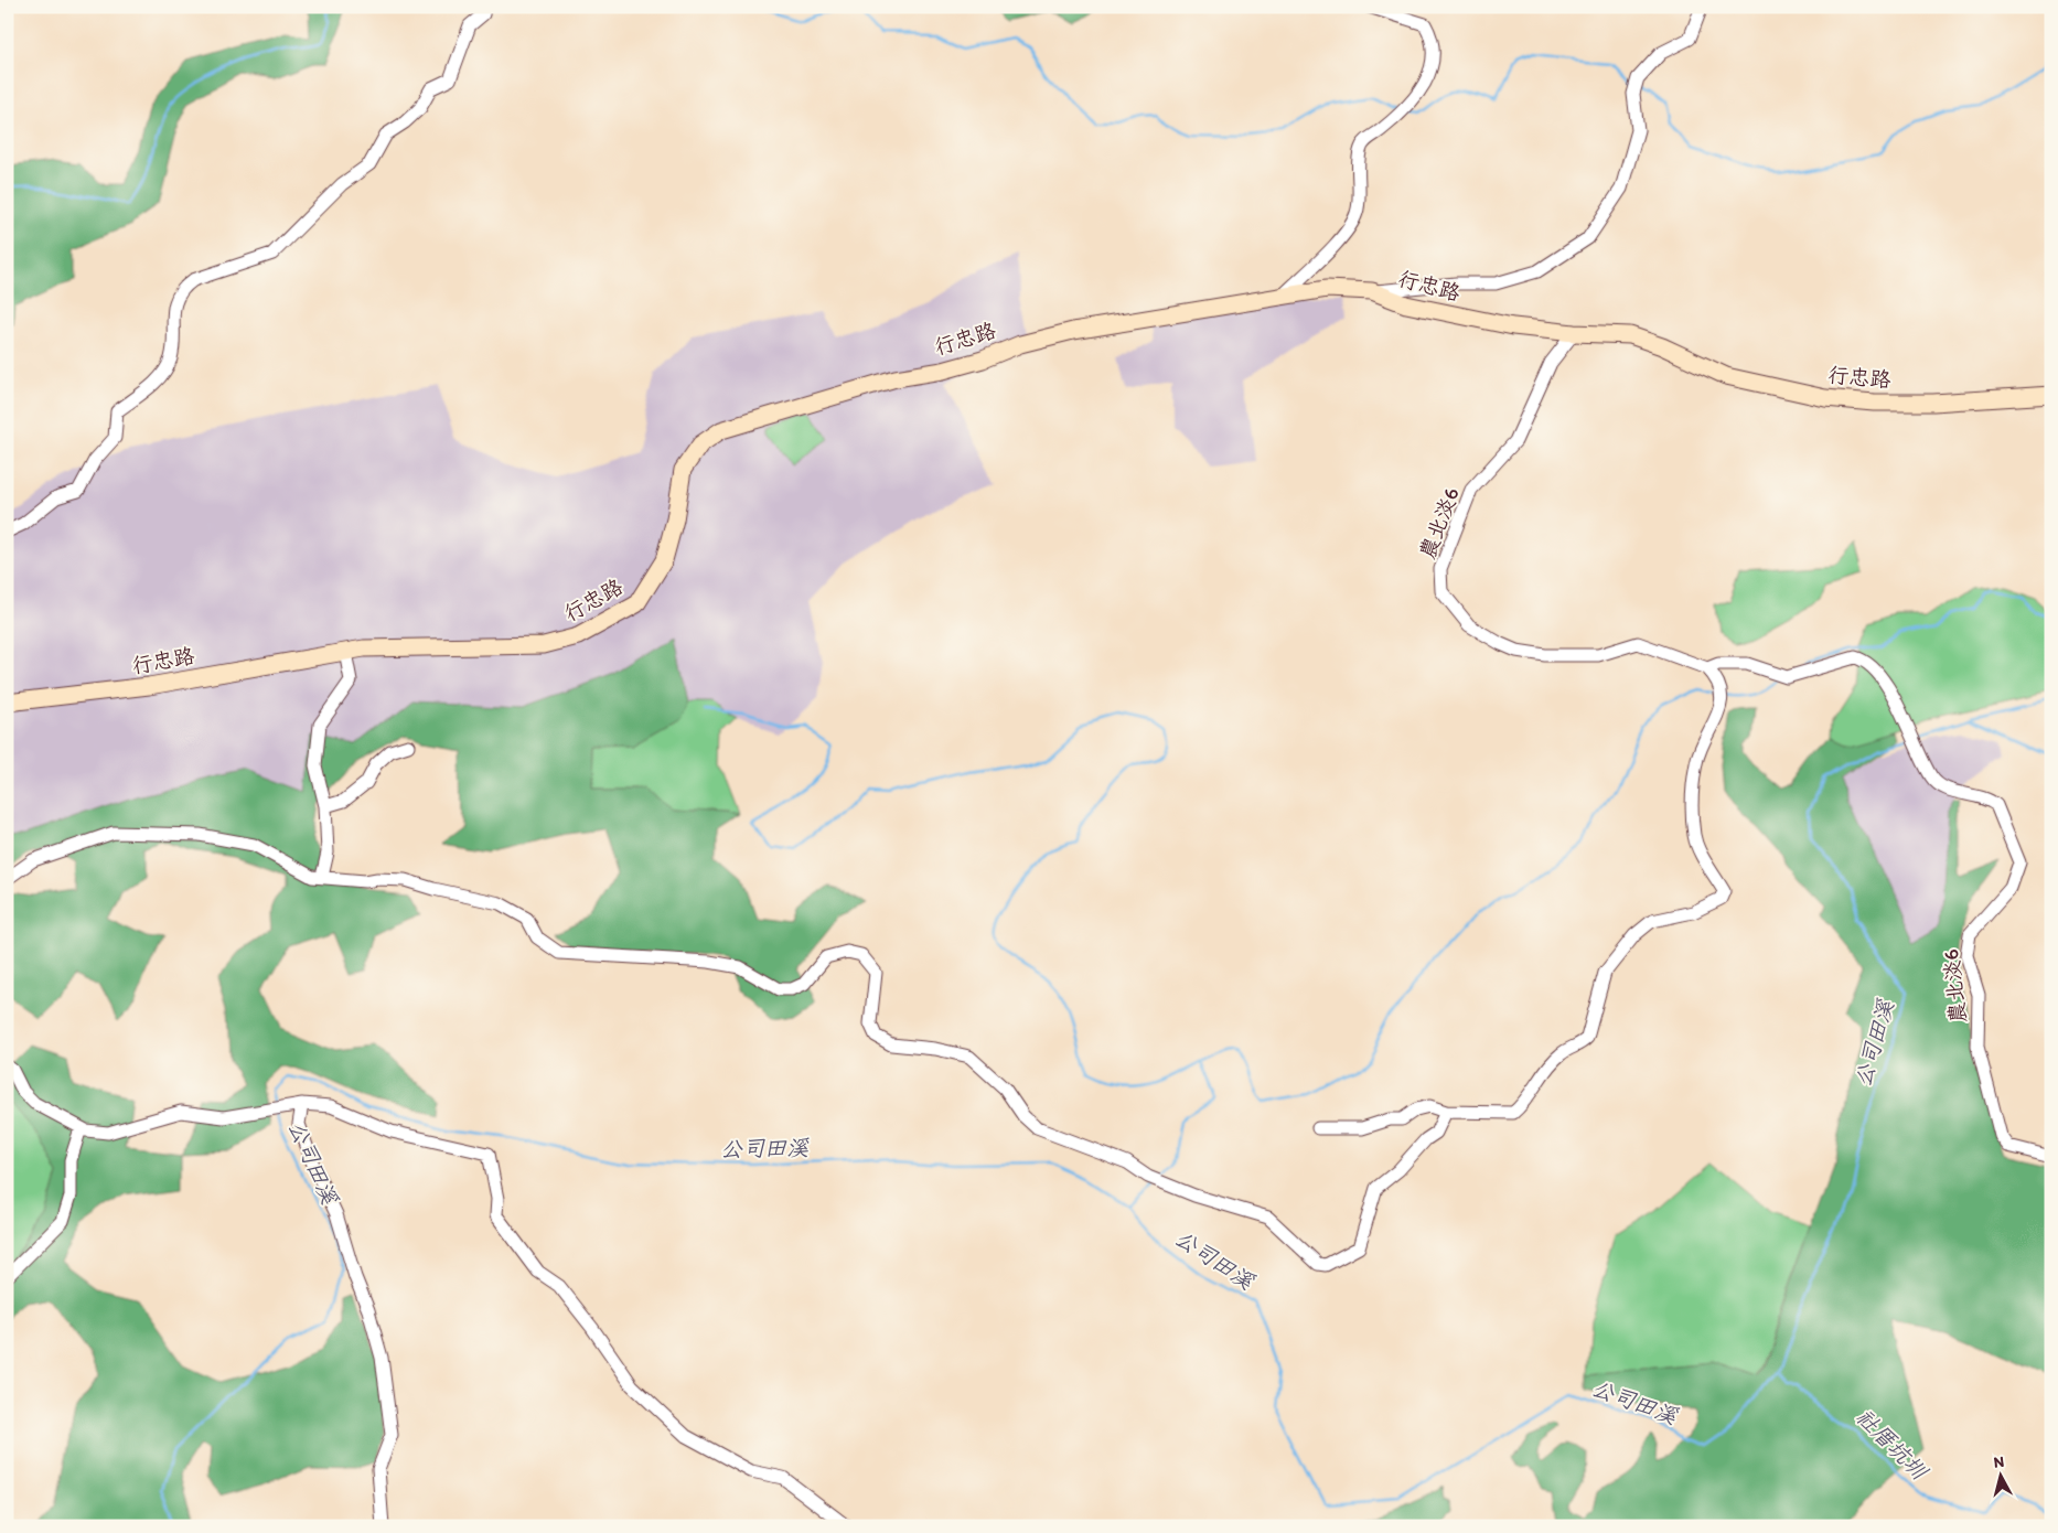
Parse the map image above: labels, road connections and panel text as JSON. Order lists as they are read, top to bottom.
{
  "streets": {
    "street": ["行忠路", "農北淡6"]
  },
  "crossings": [
    ["行忠路", "農北淡6"]
  ],
  "water": ["公司田溪", "社厝坑圳"],
  "north": "top"
}
